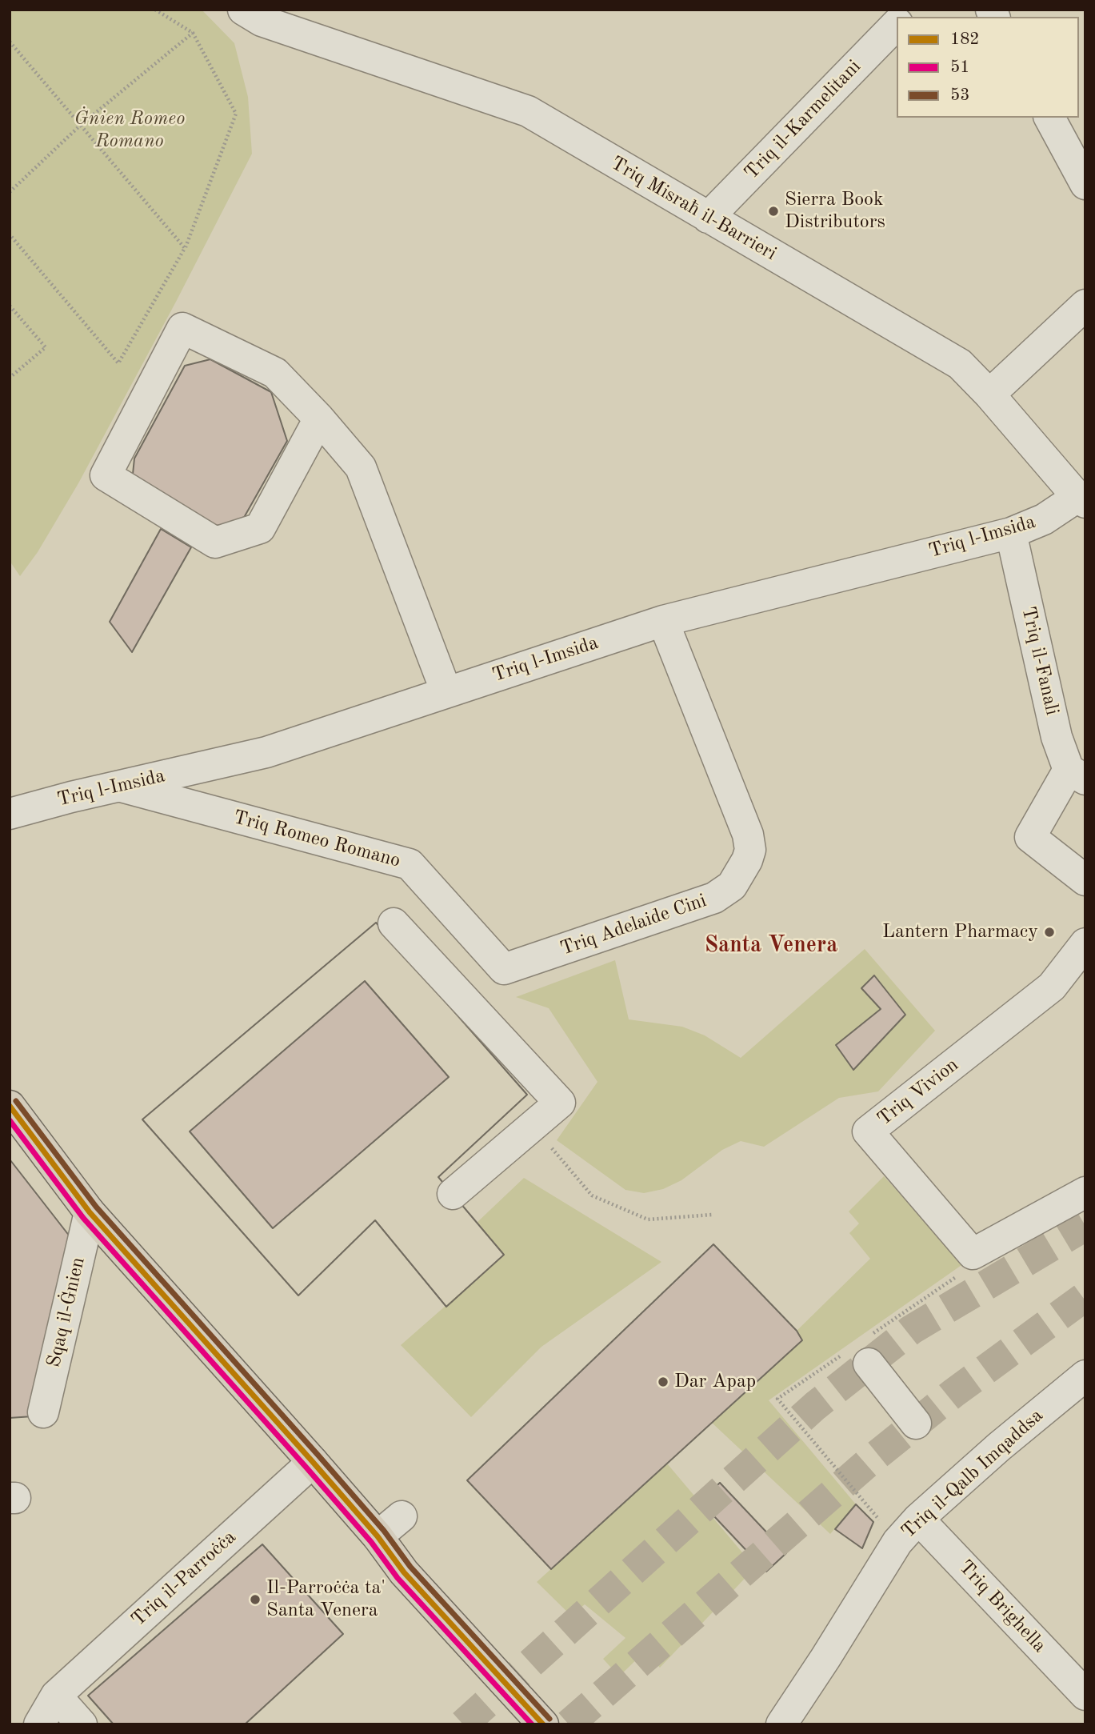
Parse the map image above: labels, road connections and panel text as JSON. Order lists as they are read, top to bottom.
{
  "streets": {
    "street": [
      "Triq il-Karmelitani",
      "Triq Misraħ il-Barrieri",
      "Triq l-Imsida",
      "Triq il-Fanali",
      "Triq Romeo Romano",
      "Triq Adelaide Cini",
      "Triq Vivion",
      "Sqaq il-Ġnien",
      "Triq il-Qalb Imqaddsa",
      "Triq il-Parroċċa",
      "Triq Brighella"
    ]
  },
  "crossings": [
    ["Triq il-Karmelitani", "Triq Misraħ il-Barrieri"],
    ["Triq Misraħ il-Barrieri", "Triq l-Imsida"],
    ["Triq l-Imsida", "Triq il-Fanali"],
    ["Triq l-Imsida", "Triq Romeo Romano"],
    ["Triq l-Imsida", "Triq Adelaide Cini"],
    ["Triq Romeo Romano", "Triq Adelaide Cini"],
    ["Triq il-Qalb Imqaddsa", "Triq Brighella"]
  ],
  "districts": ["Santa Venera"],
  "parks": ["Ġnien Romeo Romano"],
  "places": [
    "Sierra Book Distributors",
    "Lantern Pharmacy",
    "Dar Apap",
    "Il-Parroċċa ta' Santa Venera"
  ],
  "lines": ["transit line 53", "transit line 182", "transit line 51"],
  "legend": ["182", "51", "53"]
}
